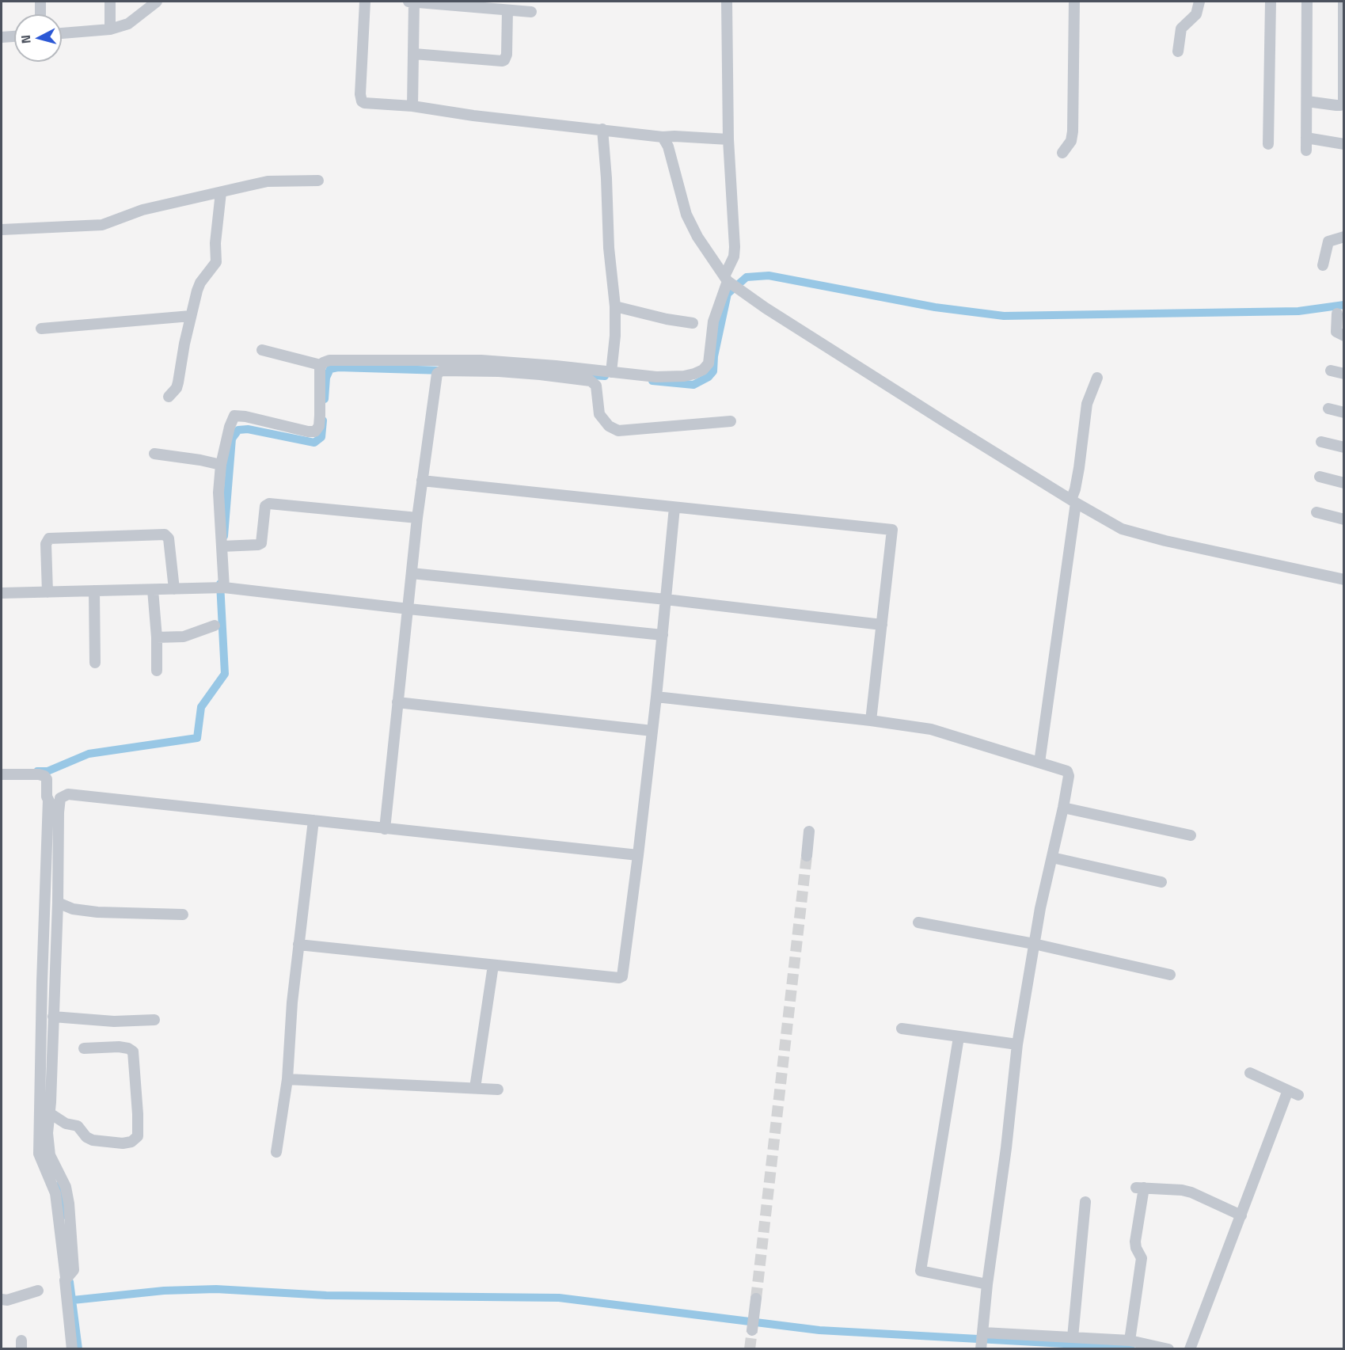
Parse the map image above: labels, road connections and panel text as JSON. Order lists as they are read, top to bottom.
{
  "north": "left"
}
